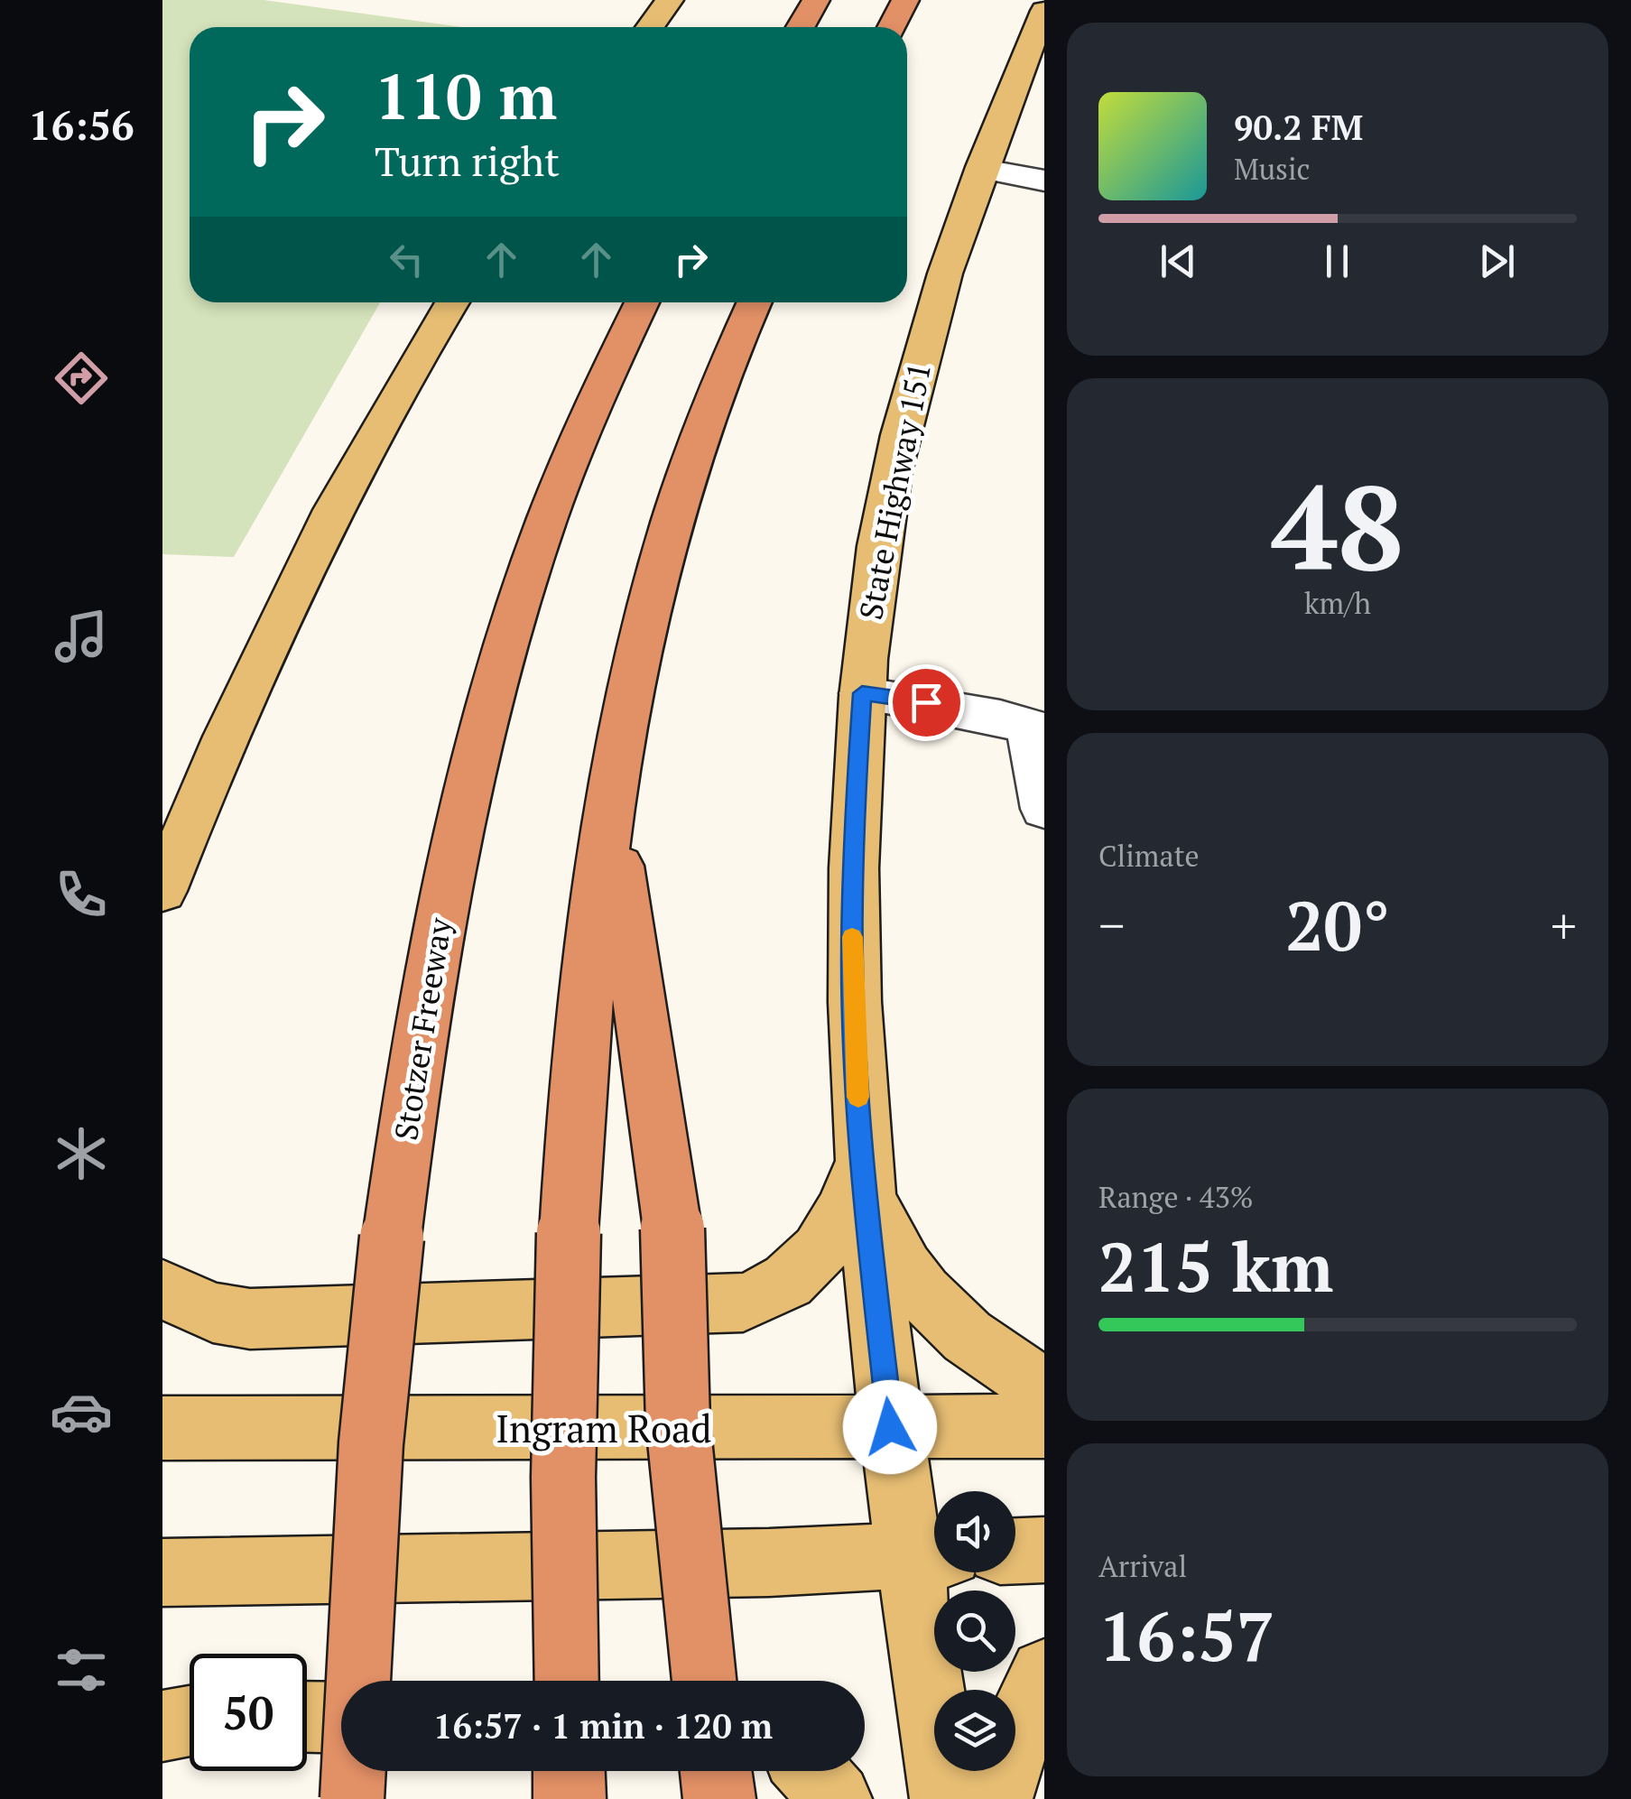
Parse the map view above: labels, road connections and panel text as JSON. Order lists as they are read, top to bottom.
{
  "streets": {
    "highway": ["Stotzer Freeway"],
    "main road": ["State Highway 151", "Ingram Road"]
  },
  "crossings": [
    ["State Highway 151", "Ingram Road"]
  ],
  "page": {
    "tabs": "16:56",
    "turn": ["110 m", "Turn right"],
    "song": ["90.2 FM", "Music"],
    "tile": [
      ["48", "km/h"],
      "Climate",
      ["Range · 43%", "215 km"],
      ["Arrival", "16:57"]
    ],
    "heat": ["−", "20°", "+"],
    "limit": "50",
    "trip": "16:57 · 1 min · 120 m"
  }
}
